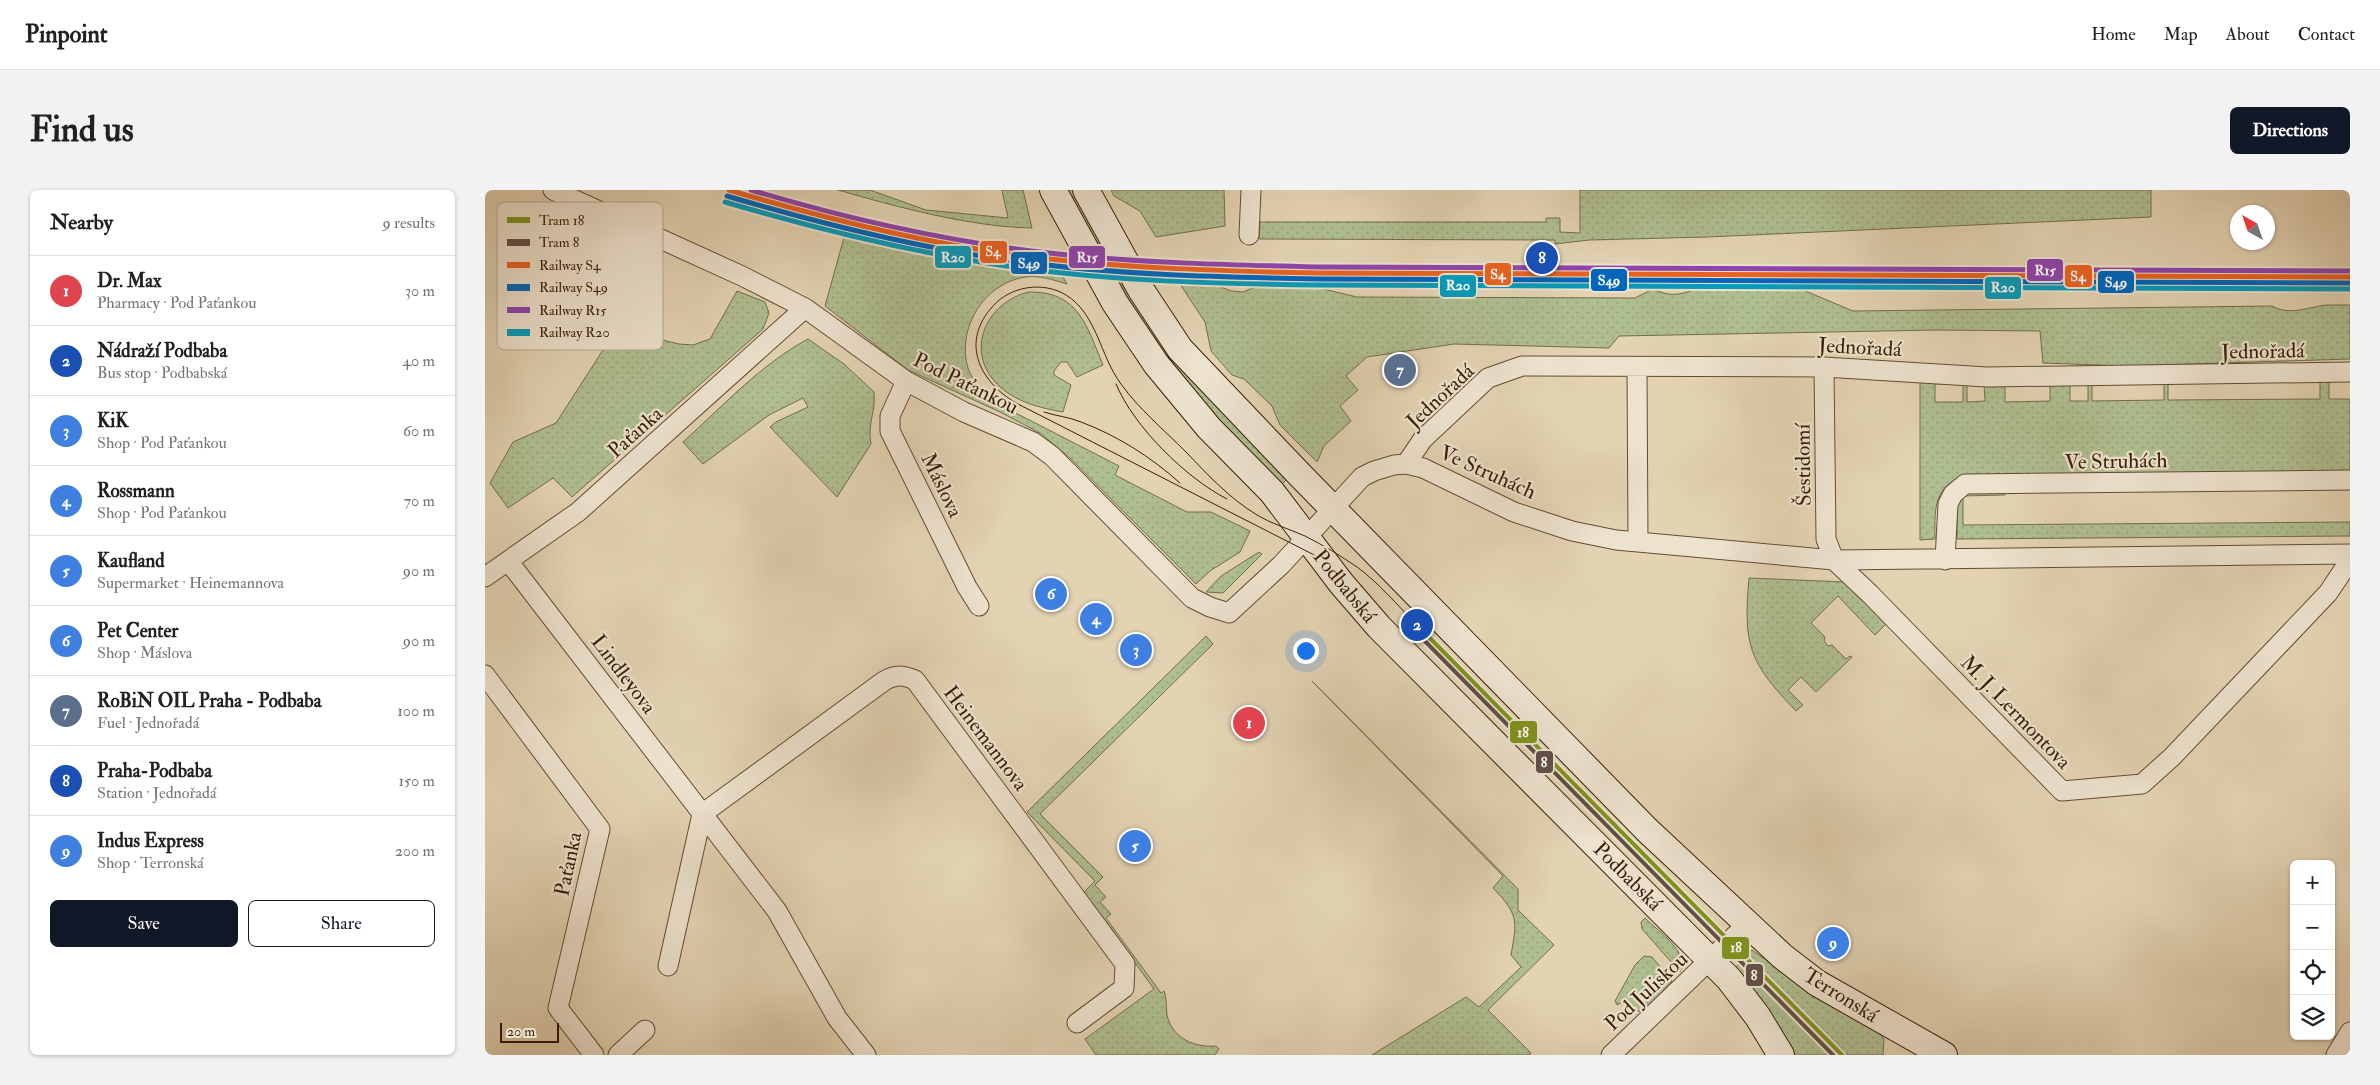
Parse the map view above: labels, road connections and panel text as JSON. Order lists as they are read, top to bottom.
{
  "streets": {
    "main road": ["Podbabská", "Terronská"],
    "street": [
      "Jednořadá",
      "Pod Paťankou",
      "Paťanka",
      "Ve Struhách",
      "Šestidomí",
      "Máslova",
      "Lindleyova",
      "M. J. Lermontova",
      "Heinemannova",
      "Pod Juliskou"
    ]
  },
  "crossings": [
    ["Jednořadá", "Ve Struhách"],
    ["Jednořadá", "Šestidomí"],
    ["Pod Paťankou", "Paťanka"],
    ["Pod Paťankou", "Ve Struhách"],
    ["Pod Paťankou", "Máslova"],
    ["Pod Paťankou", "Podbabská"],
    ["Paťanka", "Lindleyova"],
    ["Ve Struhách", "Šestidomí"],
    ["Ve Struhách", "Podbabská"],
    ["Ve Struhách", "M. J. Lermontova"],
    ["Šestidomí", "M. J. Lermontova"],
    ["Podbabská", "Pod Juliskou"],
    ["Podbabská", "Terronská"],
    ["Lindleyova", "Heinemannova"],
    ["Pod Juliskou", "Terronská"]
  ],
  "lines": [
    "rail line S4",
    "rail line R15",
    "rail line S49",
    "rail line R20",
    "tram line 18",
    "tram line 8"
  ],
  "legend": [
    "Tram 18",
    "Tram 8",
    "Railway S4",
    "Railway S49",
    "Railway R15",
    "Railway R20"
  ],
  "scale_bar": "20 m",
  "north": "top left",
  "page": {
    "header": "Pinpoint",
    "nav": [
      "Home",
      "Map",
      "About",
      "Contact"
    ],
    "buttons": [
      "Directions",
      ["Save", "Share"]
    ],
    "title": "Find us",
    "heading": ["Nearby", "9 results"],
    "pins": [
      "8",
      "7",
      "6",
      "4",
      "2",
      "3",
      "1",
      "5",
      "9"
    ],
    "list": [
      {
        "mark": "1",
        "name": "Dr. Max",
        "note": "Pharmacy · Pod Paťankou",
        "value": "30 m"
      },
      {
        "mark": "2",
        "name": "Nádraží Podbaba",
        "note": "Bus stop · Podbabská",
        "value": "40 m"
      },
      {
        "mark": "3",
        "name": "KiK",
        "note": "Shop · Pod Paťankou",
        "value": "60 m"
      },
      {
        "mark": "4",
        "name": "Rossmann",
        "note": "Shop · Pod Paťankou",
        "value": "70 m"
      },
      {
        "mark": "5",
        "name": "Kaufland",
        "note": "Supermarket · Heinemannova",
        "value": "90 m"
      },
      {
        "mark": "6",
        "name": "Pet Center",
        "note": "Shop · Máslova",
        "value": "90 m"
      },
      {
        "mark": "7",
        "name": "RoBiN OIL Praha - Podbaba",
        "note": "Fuel · Jednořadá",
        "value": "100 m"
      },
      {
        "mark": "8",
        "name": "Praha-Podbaba",
        "note": "Station · Jednořadá",
        "value": "150 m"
      },
      {
        "mark": "9",
        "name": "Indus Express",
        "note": "Shop · Terronská",
        "value": "200 m"
      }
    ],
    "map_buttons": ["+", "−"],
    "scale": "20 m"
  }
}
